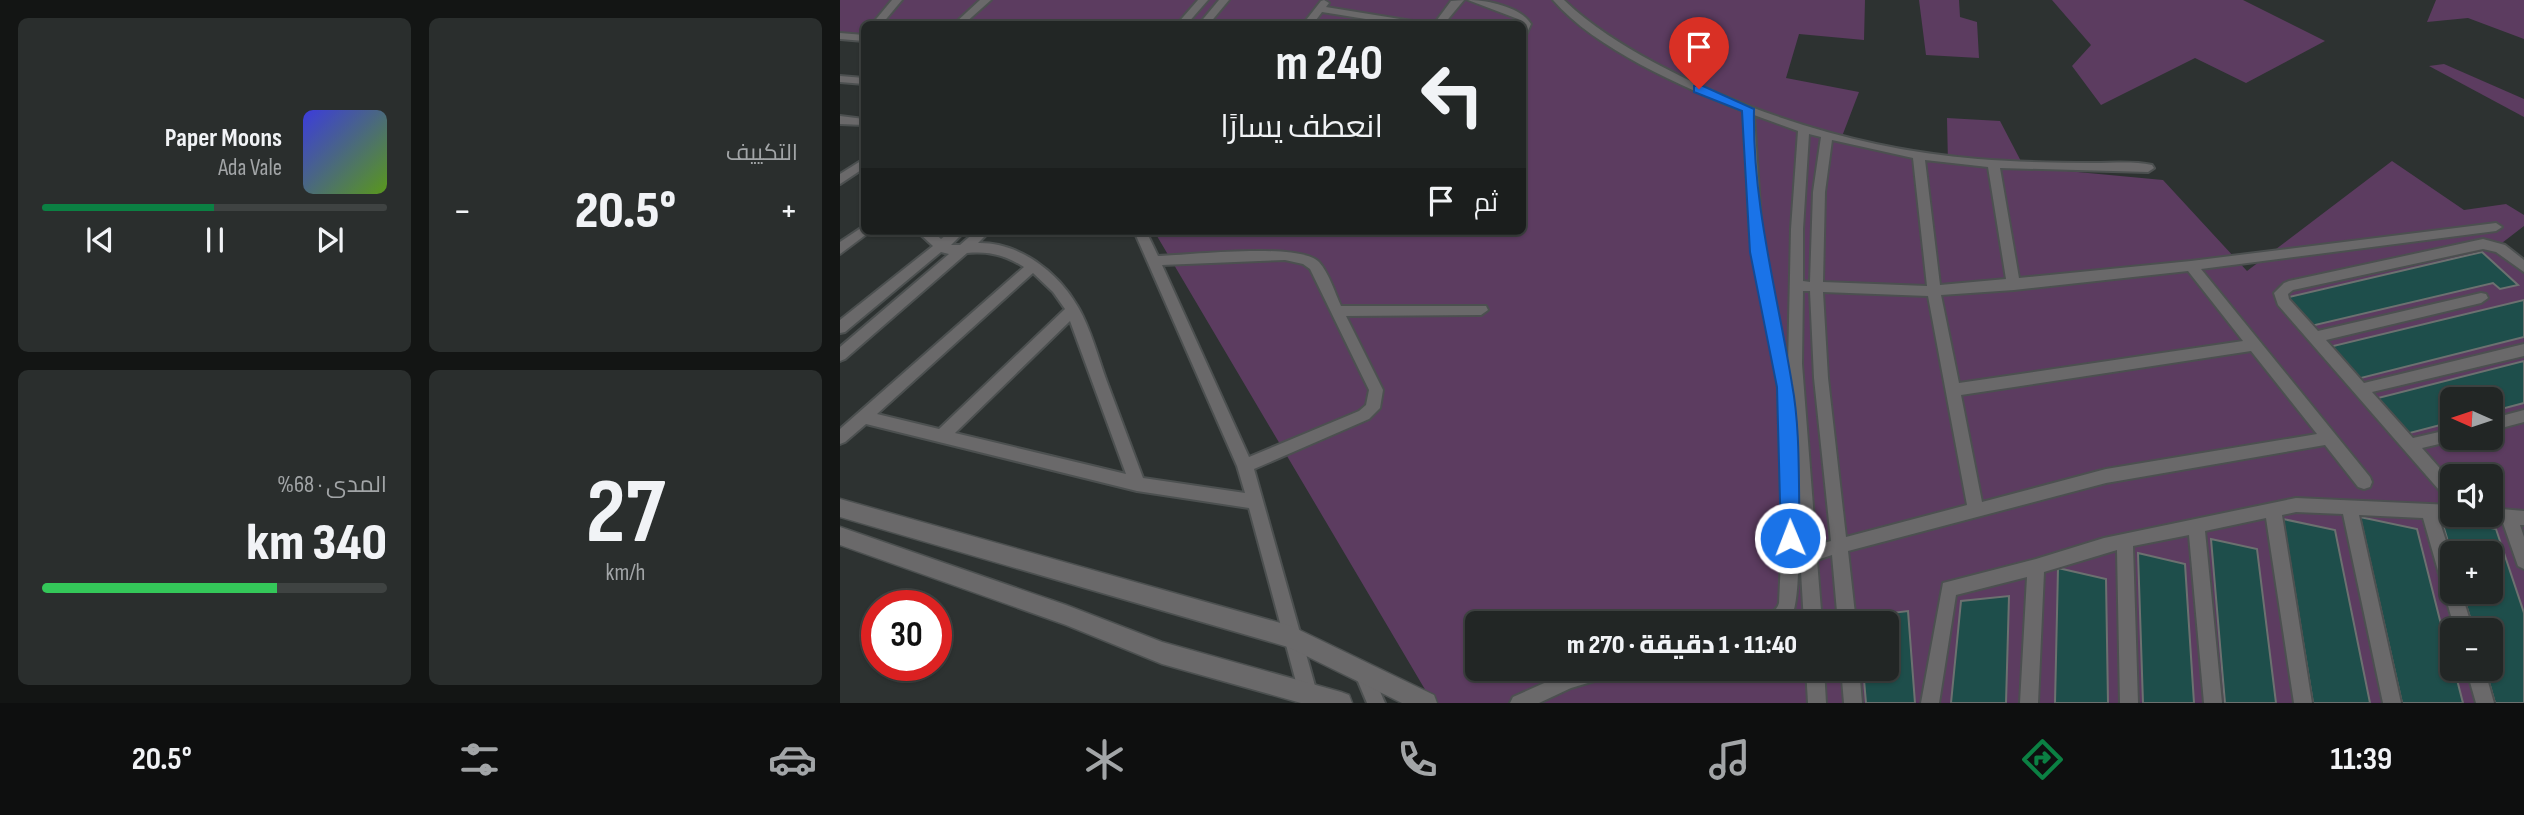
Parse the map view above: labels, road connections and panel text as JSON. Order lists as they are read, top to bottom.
{
  "north": "left",
  "page": {
    "tile": [
      "التكييف",
      ["27", "km/h"],
      ["المدى · 68%", "340 km"]
    ],
    "turn": ["240 m", "انعطف يسارًا"],
    "song": ["Paper Moons", "Ada Vale"],
    "then": "ثم",
    "heat": ["−", "20.5°", "+"],
    "map_buttons": ["+", "−"],
    "limit": "30",
    "trip": "11:40 · 1 دقيقة · 270 m",
    "tabs": ["11:39", "20.5°"]
  }
}
